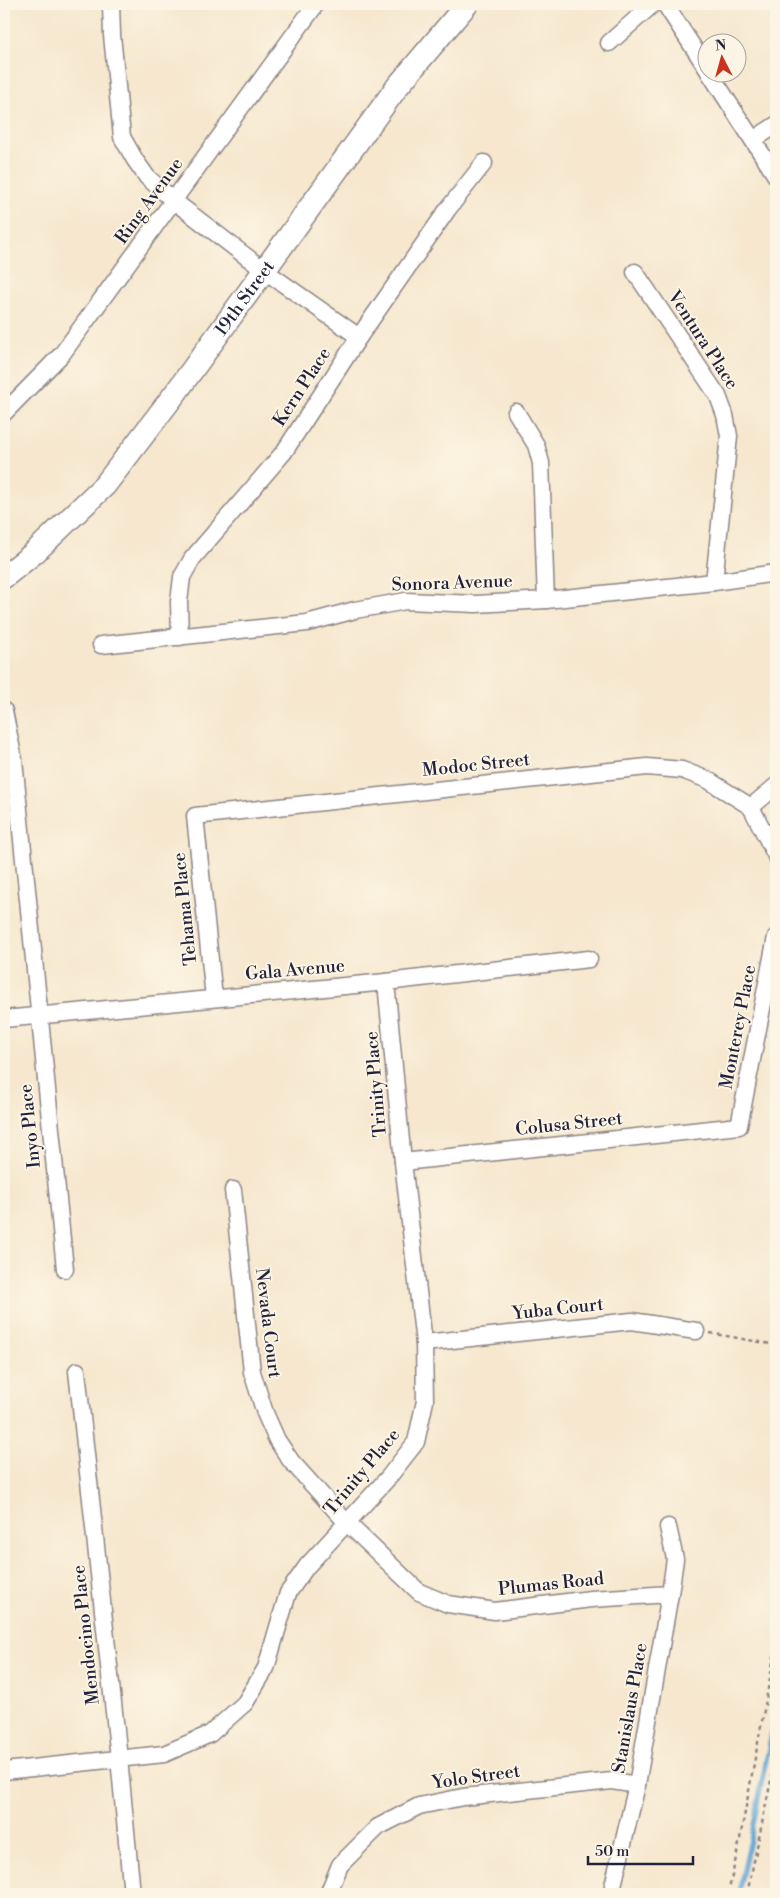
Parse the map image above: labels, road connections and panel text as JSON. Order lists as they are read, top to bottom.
{
  "streets": {
    "street": [
      "Ring Avenue",
      "19th Street",
      "Ventura Place",
      "Kern Place",
      "Sonora Avenue",
      "Modoc Street",
      "Tehama Place",
      "Gala Avenue",
      "Monterey Place",
      "Trinity Place",
      "Colusa Street",
      "Inyo Place",
      "Yuba Court",
      "Nevada Court",
      "Plumas Road",
      "Mendocino Place",
      "Stanislaus Place",
      "Yolo Street"
    ]
  },
  "crossings": [
    ["Ventura Place", "Sonora Avenue"],
    ["Kern Place", "Sonora Avenue"],
    ["Modoc Street", "Tehama Place"],
    ["Tehama Place", "Gala Avenue"],
    ["Gala Avenue", "Trinity Place"],
    ["Gala Avenue", "Inyo Place"],
    ["Monterey Place", "Colusa Street"],
    ["Trinity Place", "Colusa Street"],
    ["Trinity Place", "Yuba Court"],
    ["Trinity Place", "Nevada Court"],
    ["Trinity Place", "Plumas Road"],
    ["Trinity Place", "Mendocino Place"],
    ["Nevada Court", "Plumas Road"],
    ["Plumas Road", "Stanislaus Place"],
    ["Stanislaus Place", "Yolo Street"]
  ],
  "scale_bar": "50 m",
  "north": "top"
}
